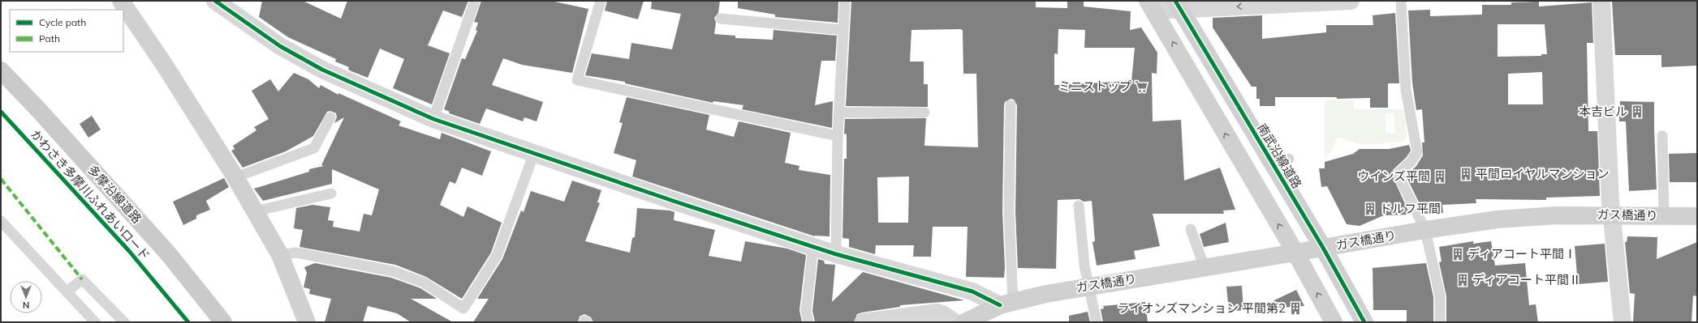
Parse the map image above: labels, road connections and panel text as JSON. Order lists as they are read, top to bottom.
{
  "streets": {
    "main road": ["多摩沿線道路"],
    "street": ["南武沿線道路", "ガス橋通り"],
    "cycle path": ["かわさき多摩川ふれあいロード"]
  },
  "crossings": [
    ["南武沿線道路", "ガス橋通り"]
  ],
  "places": {
    "supermarket": ["ミニストップ"],
    "building": [
      "本吉ビル",
      "平間ロイヤルマンション",
      "ウインズ平間",
      "ドルフ平間",
      "ディアコート平間Ⅰ",
      "ディアコート平間Ⅱ",
      "ライオンズマンション 平間第2"
    ]
  },
  "legend": ["Cycle path", "Path"],
  "north": "bottom"
}
